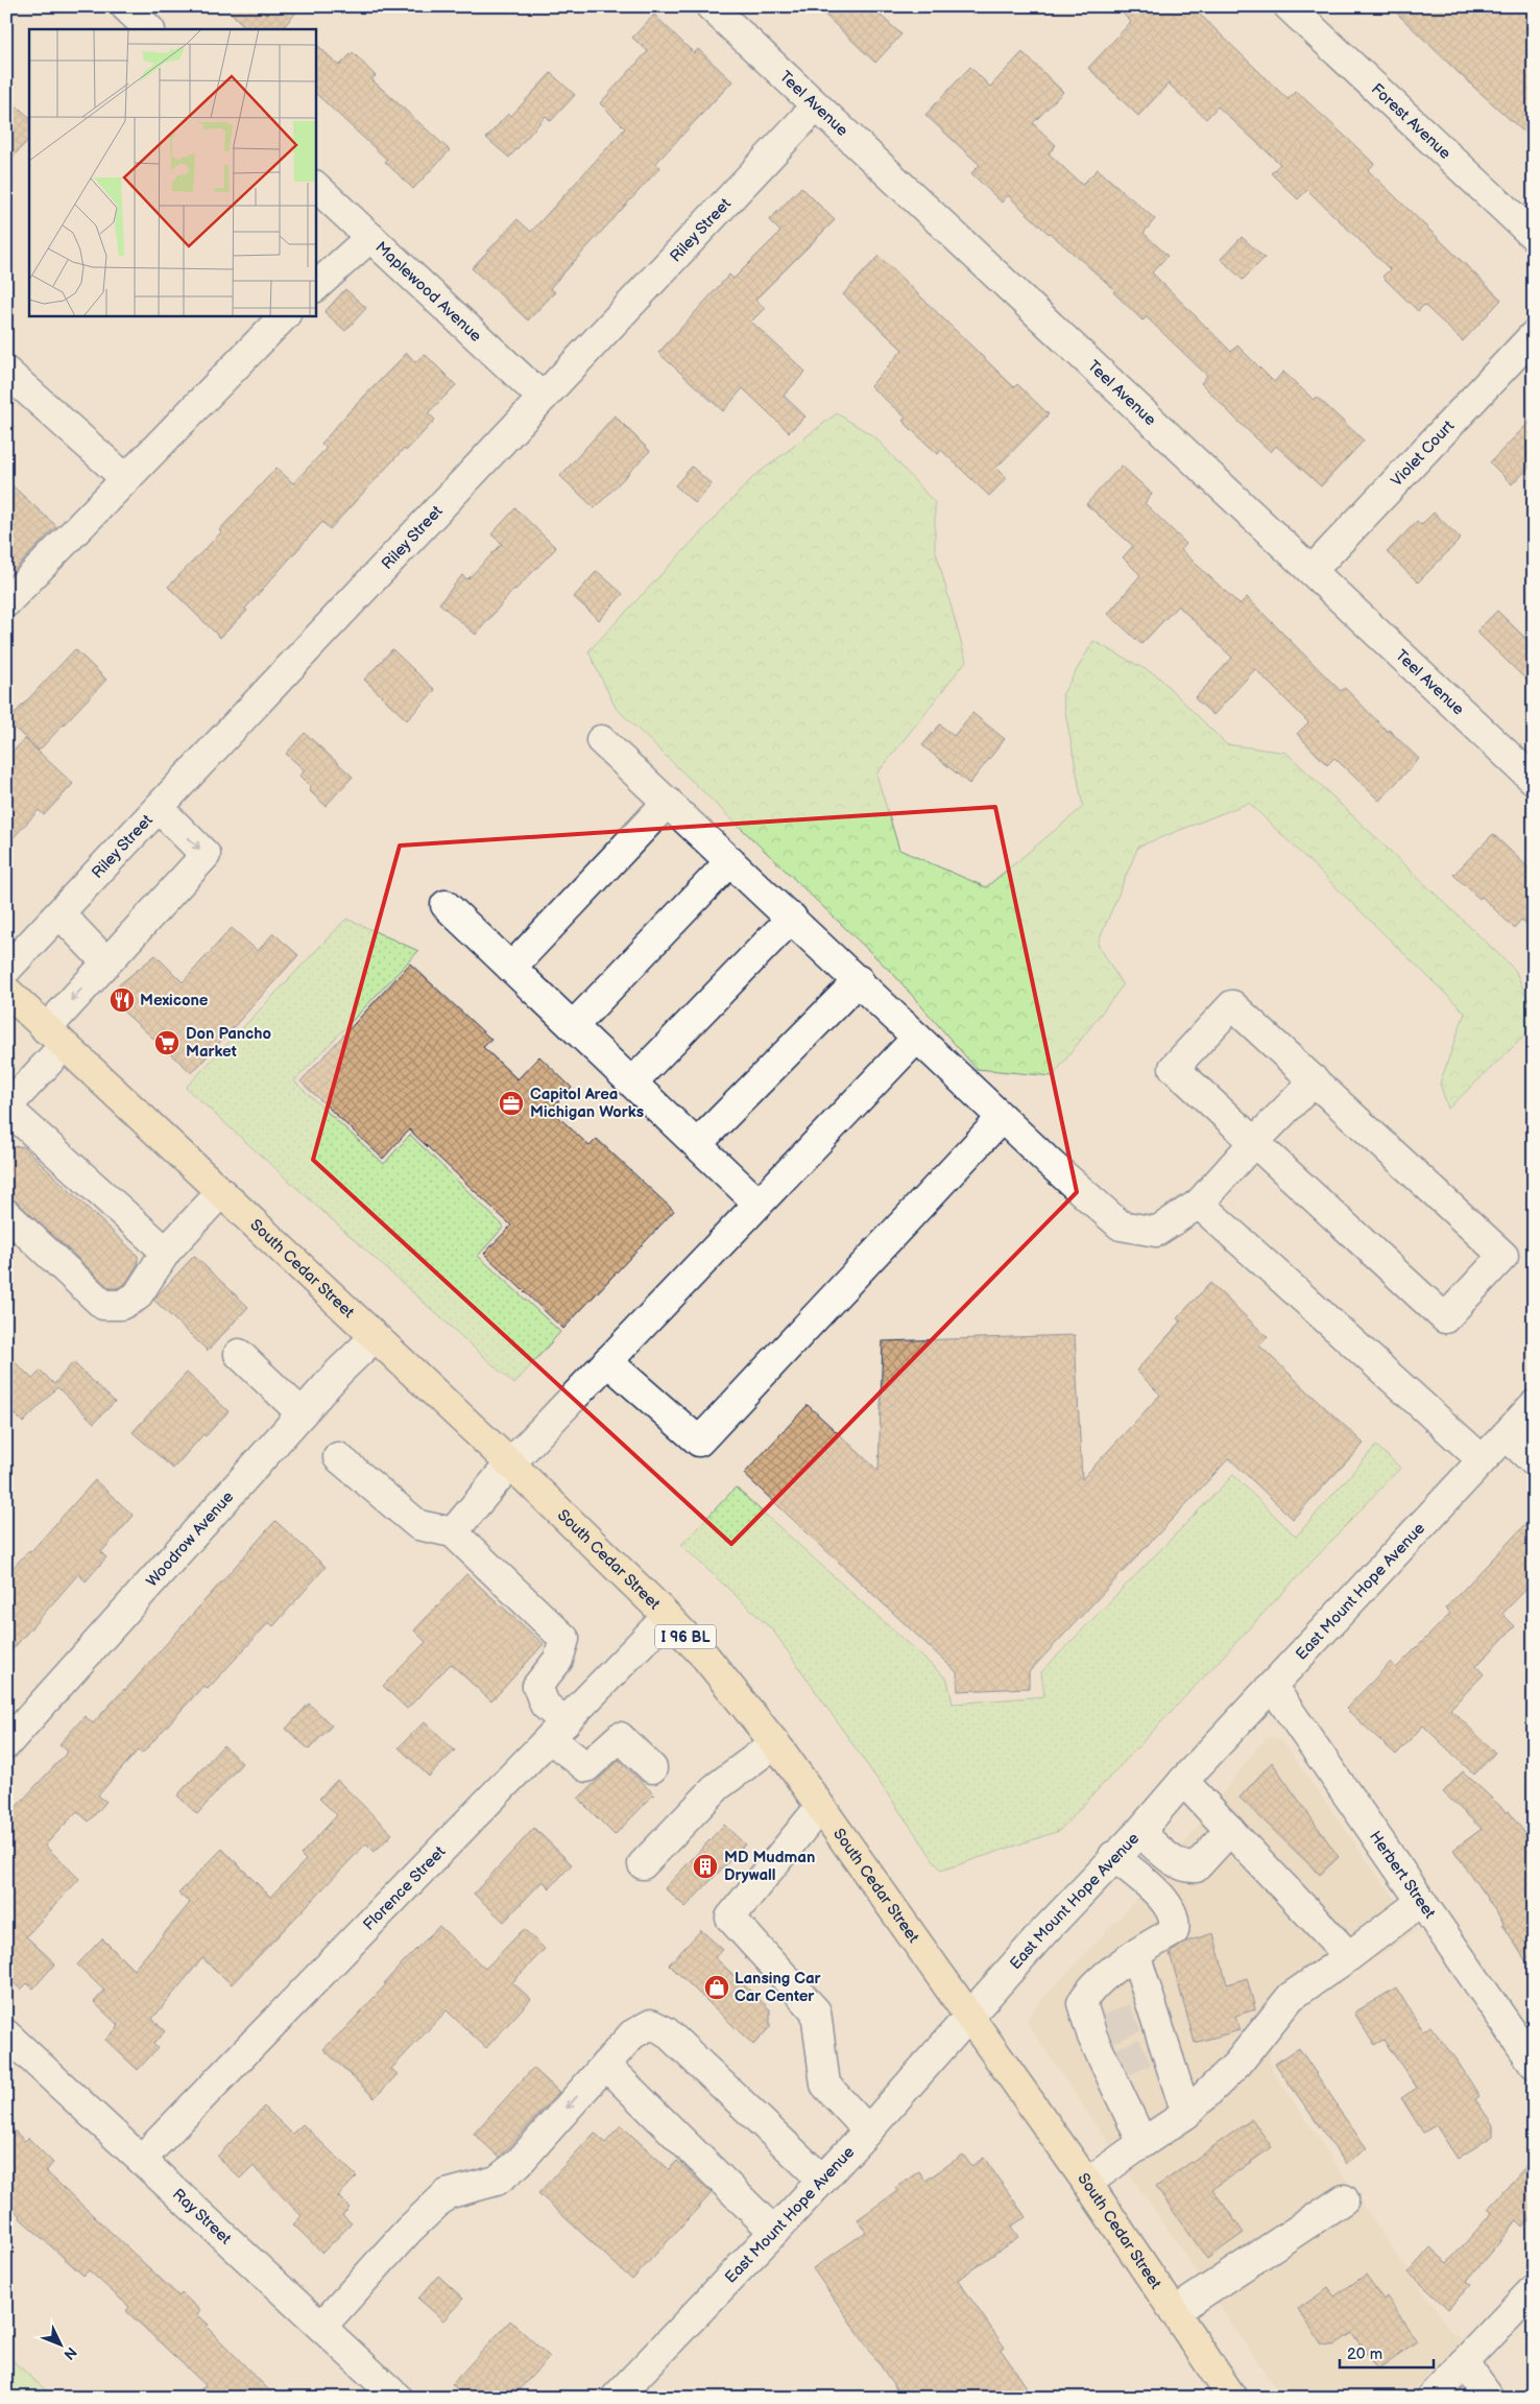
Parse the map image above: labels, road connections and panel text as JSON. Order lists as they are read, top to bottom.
{
  "streets": {
    "main road": ["South Cedar Street", "I 96 BL"],
    "street": [
      "Teel Avenue",
      "Forest Avenue",
      "Riley Street",
      "Maplewood Avenue",
      "Violet Court",
      "Woodrow Avenue",
      "East Mount Hope Avenue",
      "Herbert Street",
      "Florence Street",
      "Ray Street"
    ]
  },
  "crossings": [
    ["Teel Avenue", "Riley Street"],
    ["Teel Avenue", "Violet Court"],
    ["Riley Street", "Maplewood Avenue"],
    ["South Cedar Street", "Woodrow Avenue"],
    ["South Cedar Street", "East Mount Hope Avenue"],
    ["South Cedar Street", "Florence Street"],
    ["East Mount Hope Avenue", "Herbert Street"],
    ["Florence Street", "Ray Street"]
  ],
  "places": {
    "restaurant": ["Mexicone"],
    "supermarket": ["Don Pancho Market"],
    "office": ["Capitol Area Michigan Works"],
    "building": ["MD Mudman Drywall"],
    "shop": ["Lansing Car Car Center"]
  },
  "scale_bar": "20 m",
  "north": "bottom right"
}
